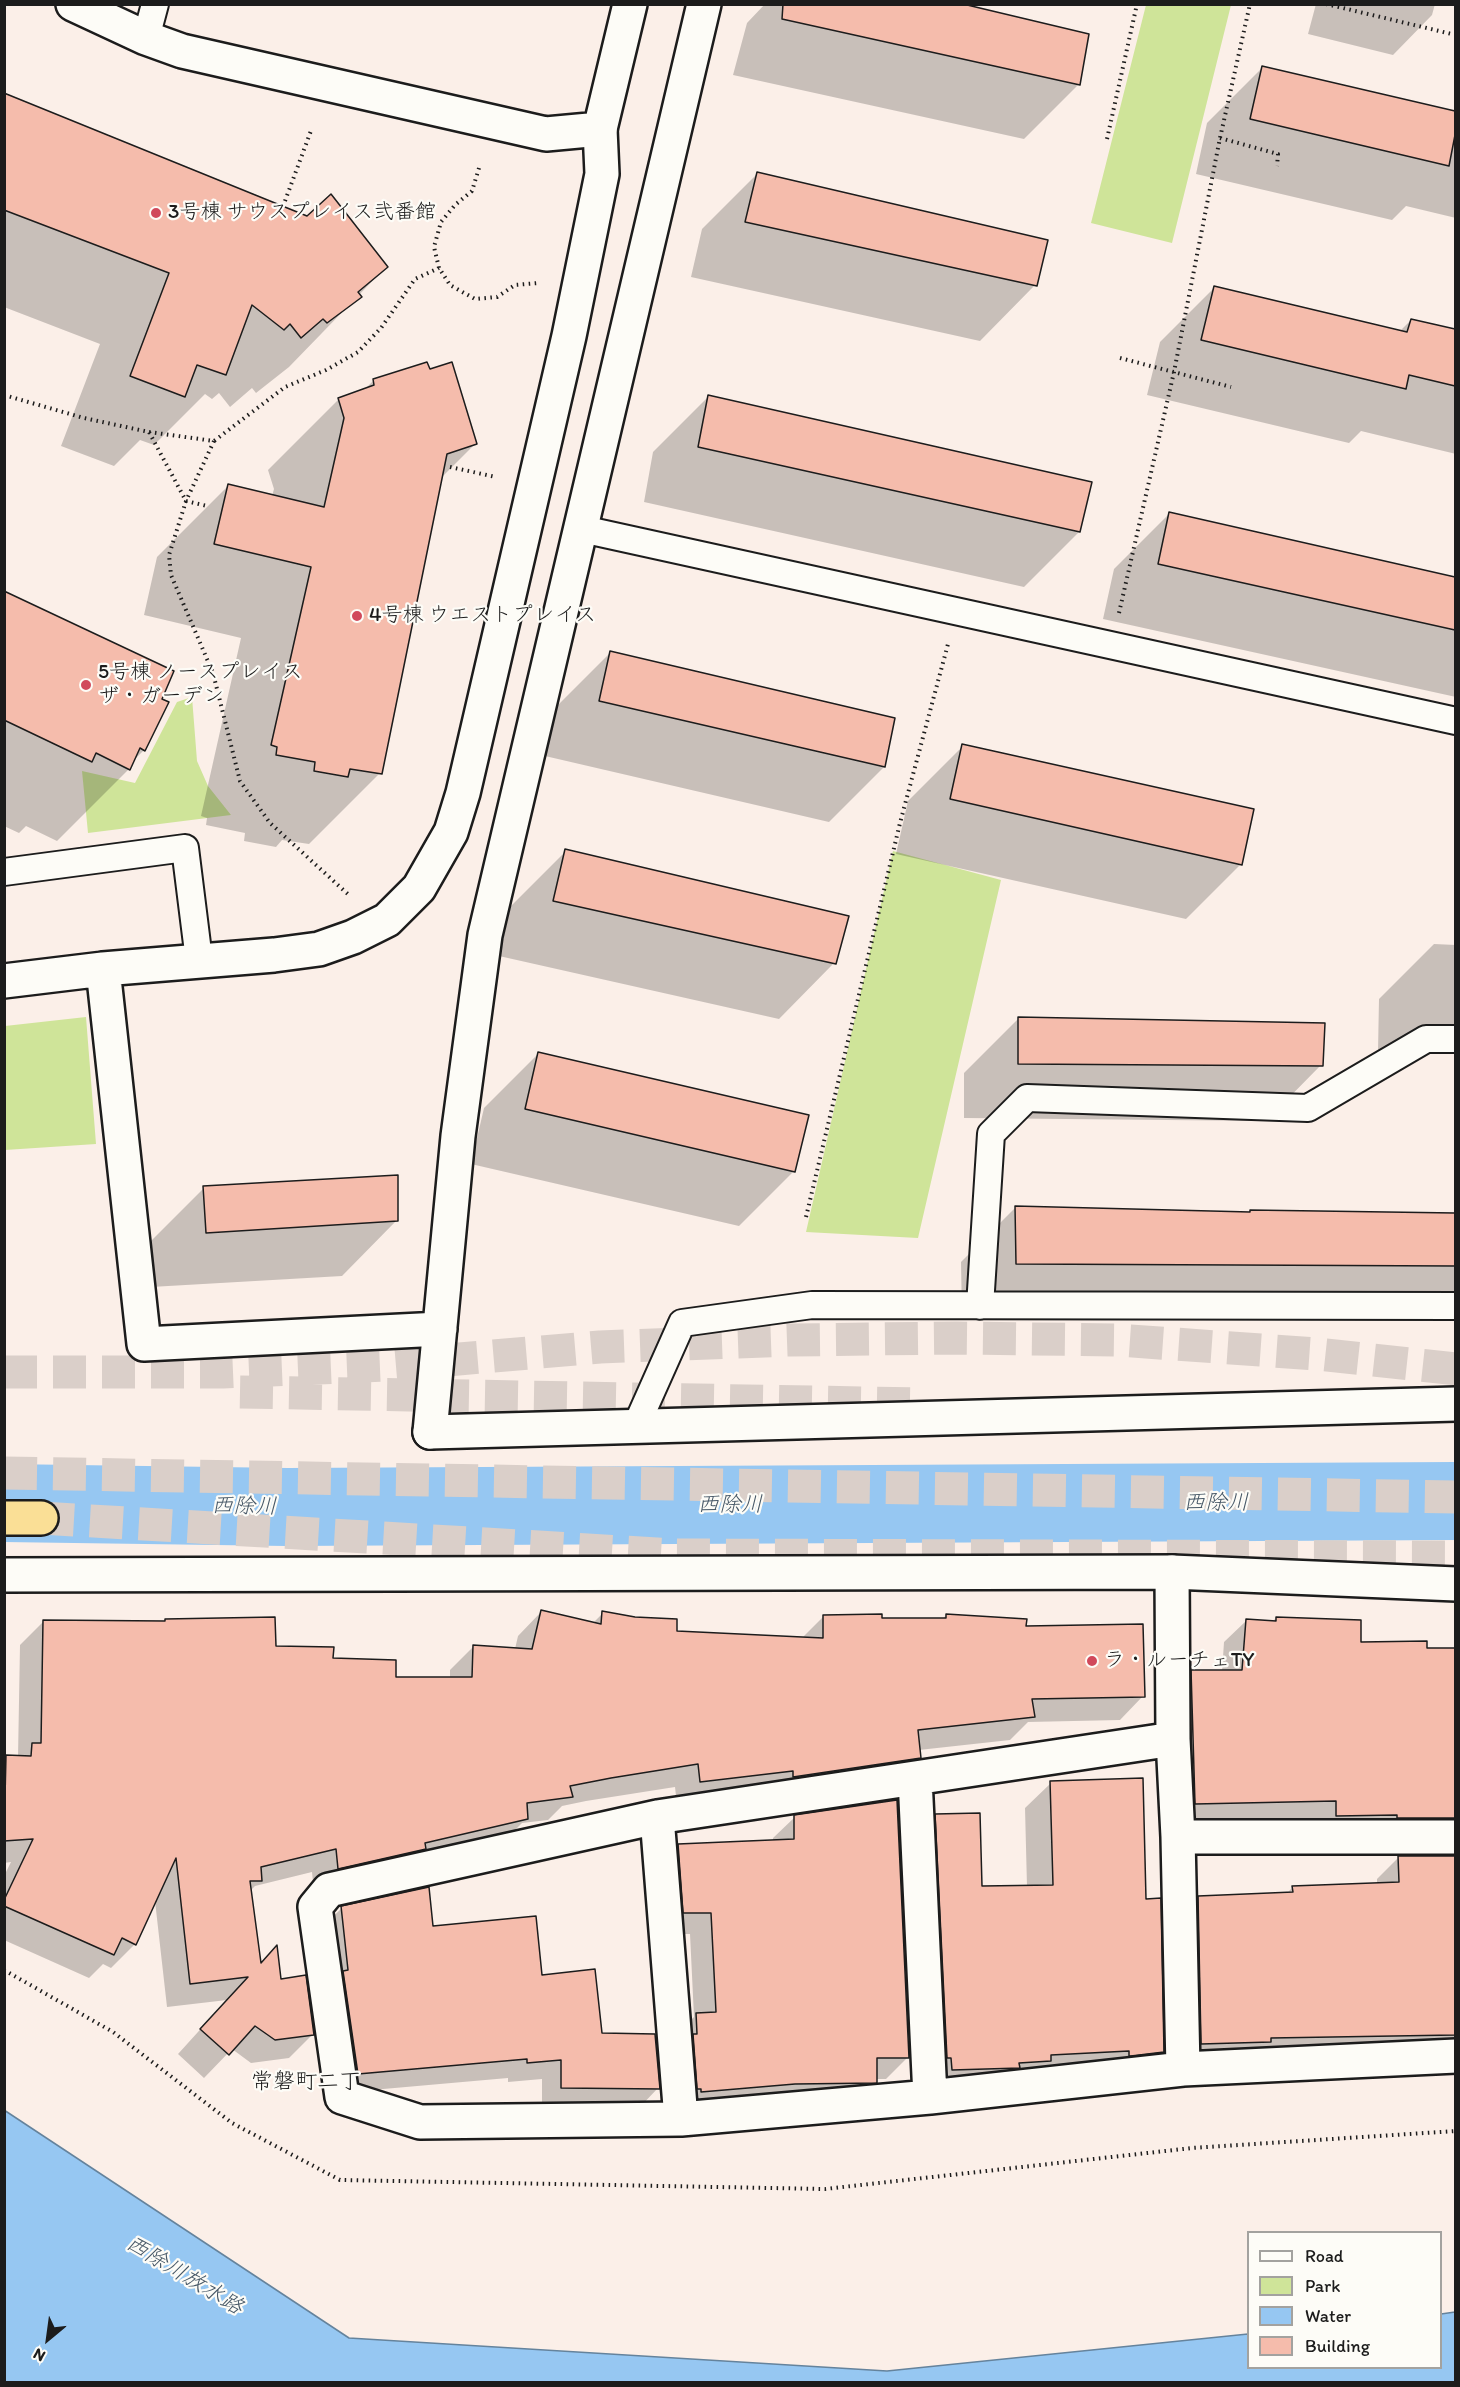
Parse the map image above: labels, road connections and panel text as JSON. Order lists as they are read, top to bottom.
{
  "districts": ["常磐町二丁"],
  "water": ["西除川", "西除川放水路"],
  "places": [
    "3号棟 サウスプレイス弐番館",
    "4号棟 ウエストプレイス",
    "5号棟 ノースプレイス ザ・ガーデン",
    "ラ・ルーチェTY"
  ],
  "legend": [
    "Road",
    "Park",
    "Water",
    "Building"
  ],
  "north": "bottom left"
}
